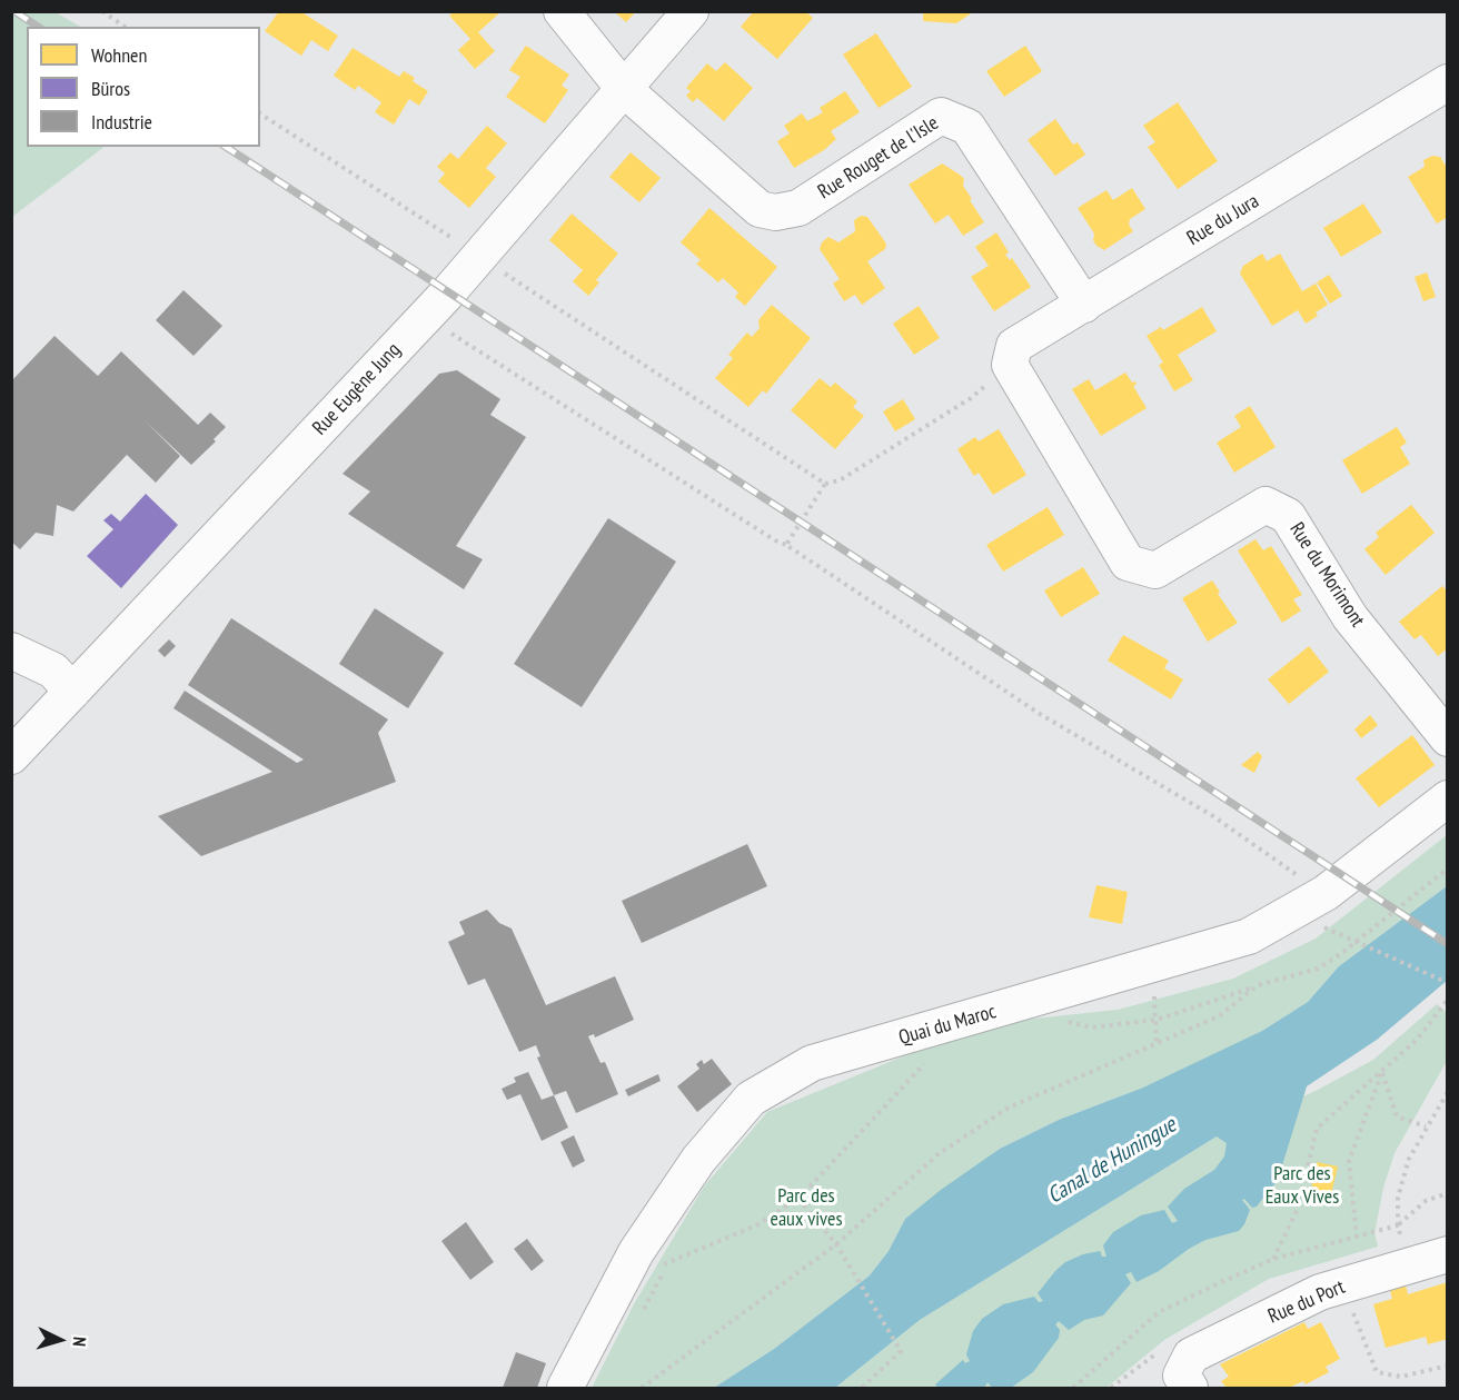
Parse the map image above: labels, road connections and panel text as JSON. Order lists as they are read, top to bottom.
{
  "streets": {
    "street": [
      "Rue Rouget de l'Isle",
      "Rue du Jura",
      "Rue Eugène Jung",
      "Rue du Morimont",
      "Quai du Maroc",
      "Rue du Port"
    ]
  },
  "crossings": [
    ["Rue Rouget de l'Isle", "Rue du Jura"],
    ["Rue Rouget de l'Isle", "Rue Eugène Jung"],
    ["Rue du Jura", "Rue du Morimont"]
  ],
  "water": ["Canal de Huningue"],
  "parks": ["Parc des Eaux Vives", "Parc des eaux vives"],
  "legend": ["Wohnen", "Büros", "Industrie"],
  "north": "right"
}
